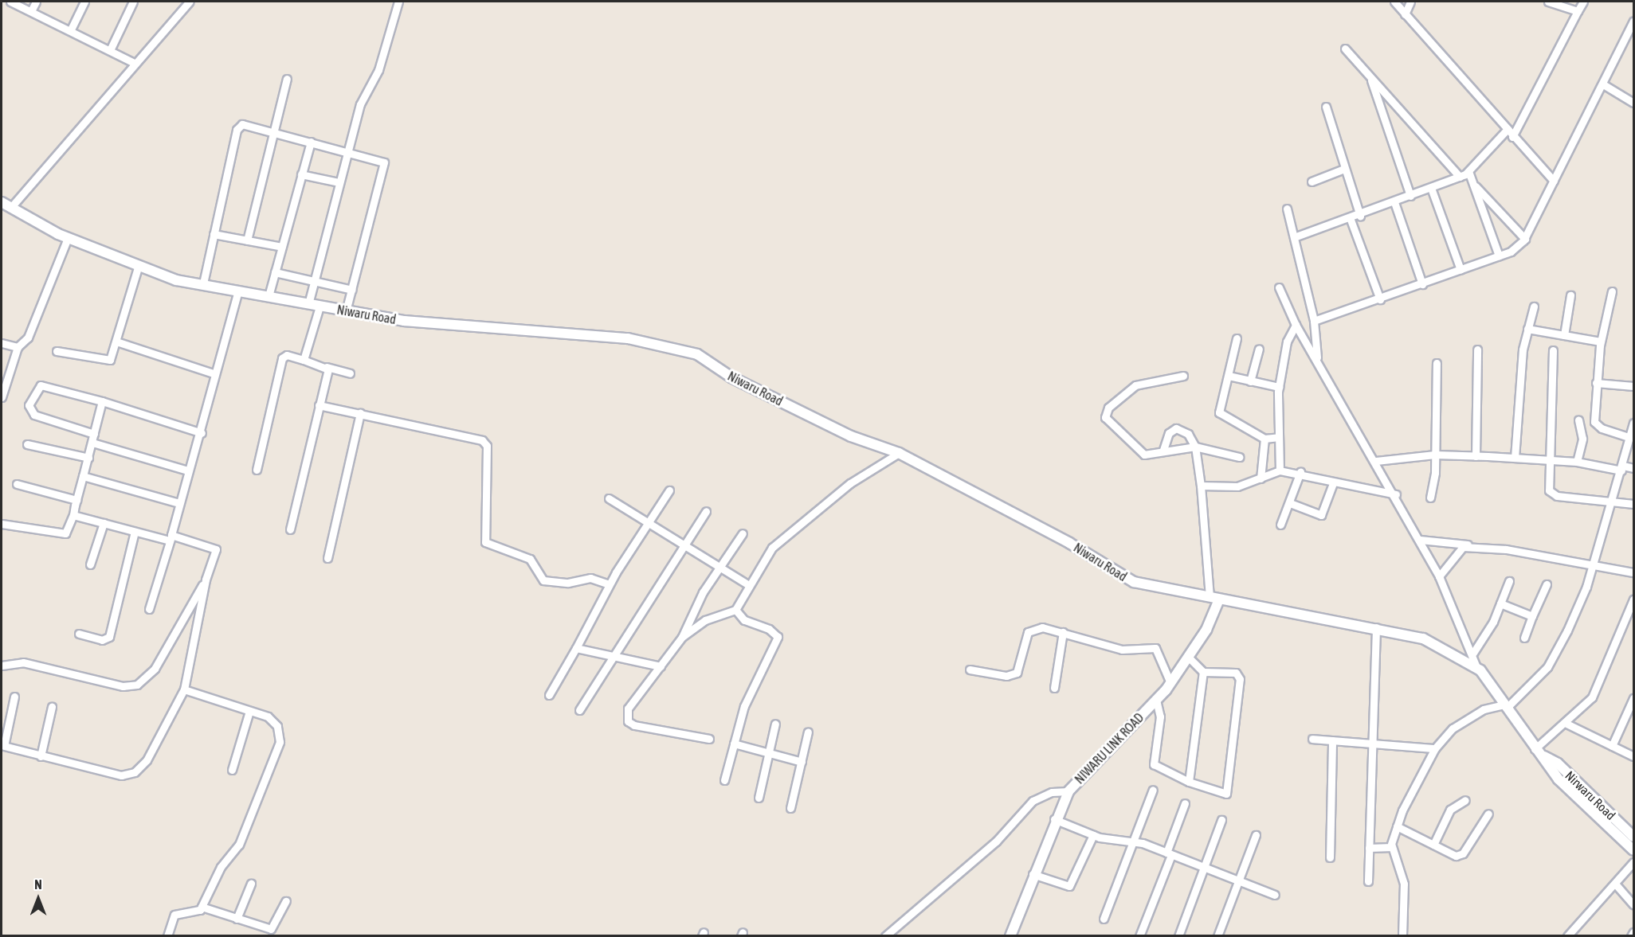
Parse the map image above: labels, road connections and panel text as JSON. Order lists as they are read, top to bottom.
{
  "streets": {
    "street": ["Niwaru Road", "NIWARU LINK ROAD", "Nirwaru Road"]
  },
  "crossings": [
    ["Niwaru Road", "NIWARU LINK ROAD"]
  ],
  "north": "top"
}
